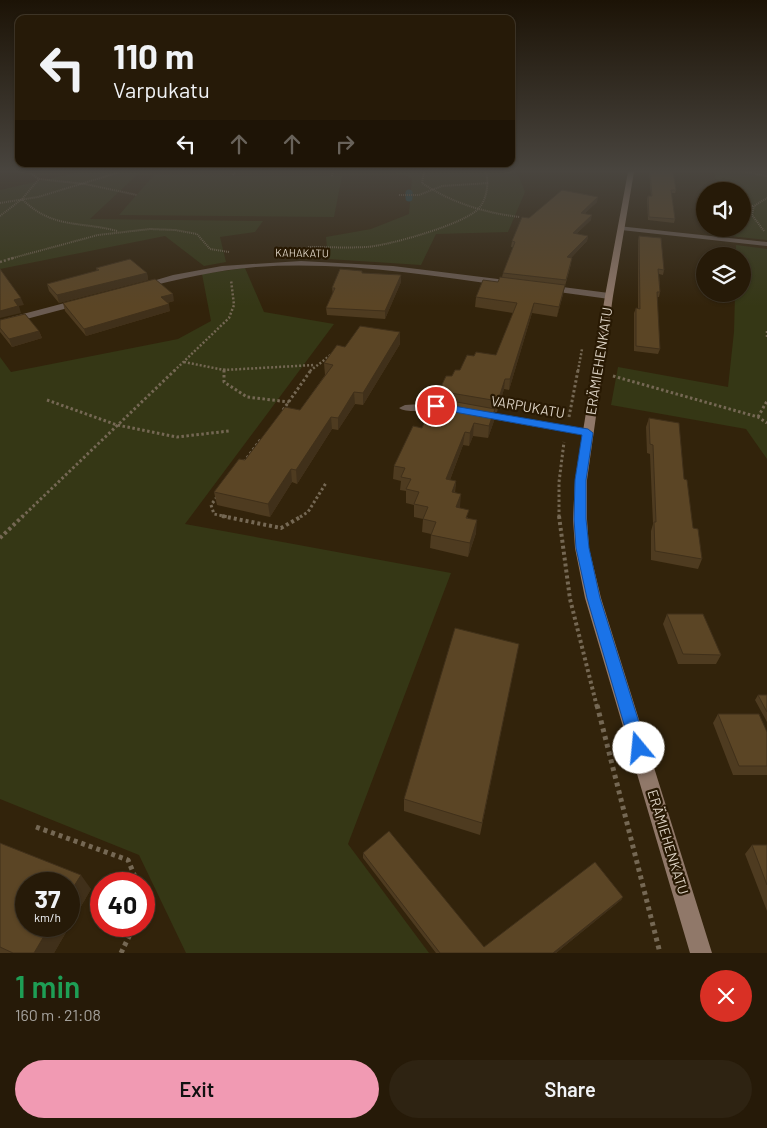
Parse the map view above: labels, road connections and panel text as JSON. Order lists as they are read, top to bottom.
{
  "streets": {
    "street": ["KAHAKATU", "ERÄMIEHENKATU", "VARPUKATU"]
  },
  "crossings": [
    ["ERÄMIEHENKATU", "VARPUKATU"]
  ],
  "page": {
    "turn": ["110 m", "Varpukatu"],
    "speed": "37 km/h",
    "limit": "40",
    "heading": ["1 min", "160 m · 21:08"],
    "buttons": ["Exit", "Share"]
  }
}
